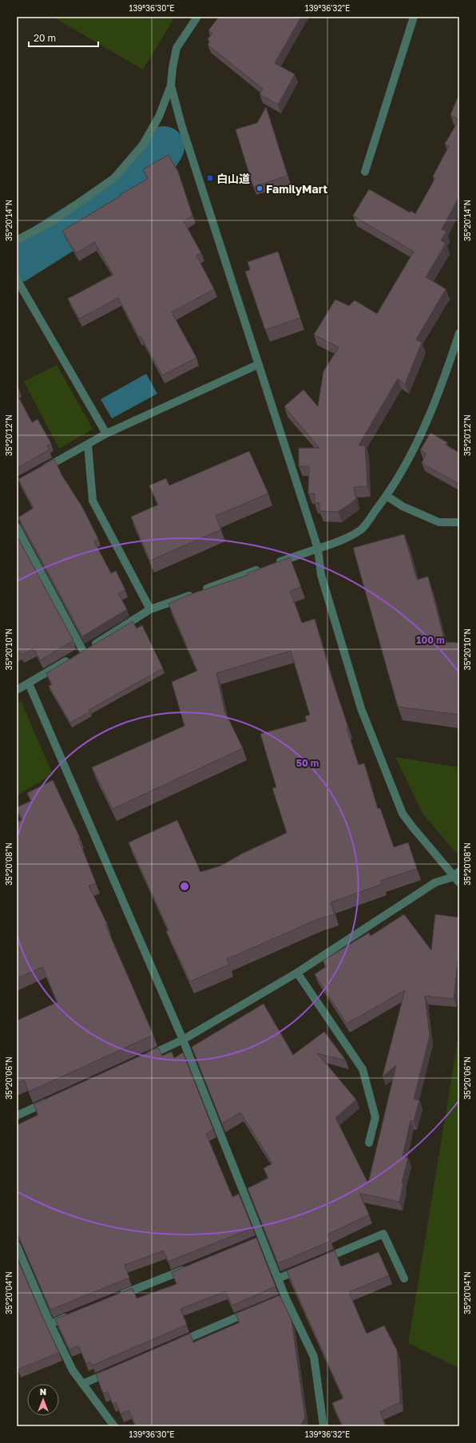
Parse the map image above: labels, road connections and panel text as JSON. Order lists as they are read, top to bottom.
{
  "places": {
    "transit": ["白山道"],
    "other": ["FamilyMart"]
  },
  "scale_bar": "20 m",
  "north": "top",
  "coordinates": [
    "139°36'30\"E",
    "139°36'32\"E",
    "35°20'14\"N",
    "35°20'12\"N",
    "35°20'10\"N",
    "35°20'08\"N",
    "35°20'06\"N",
    "35°20'04\"N"
  ],
  "rings": ["100 m", "50 m"]
}
